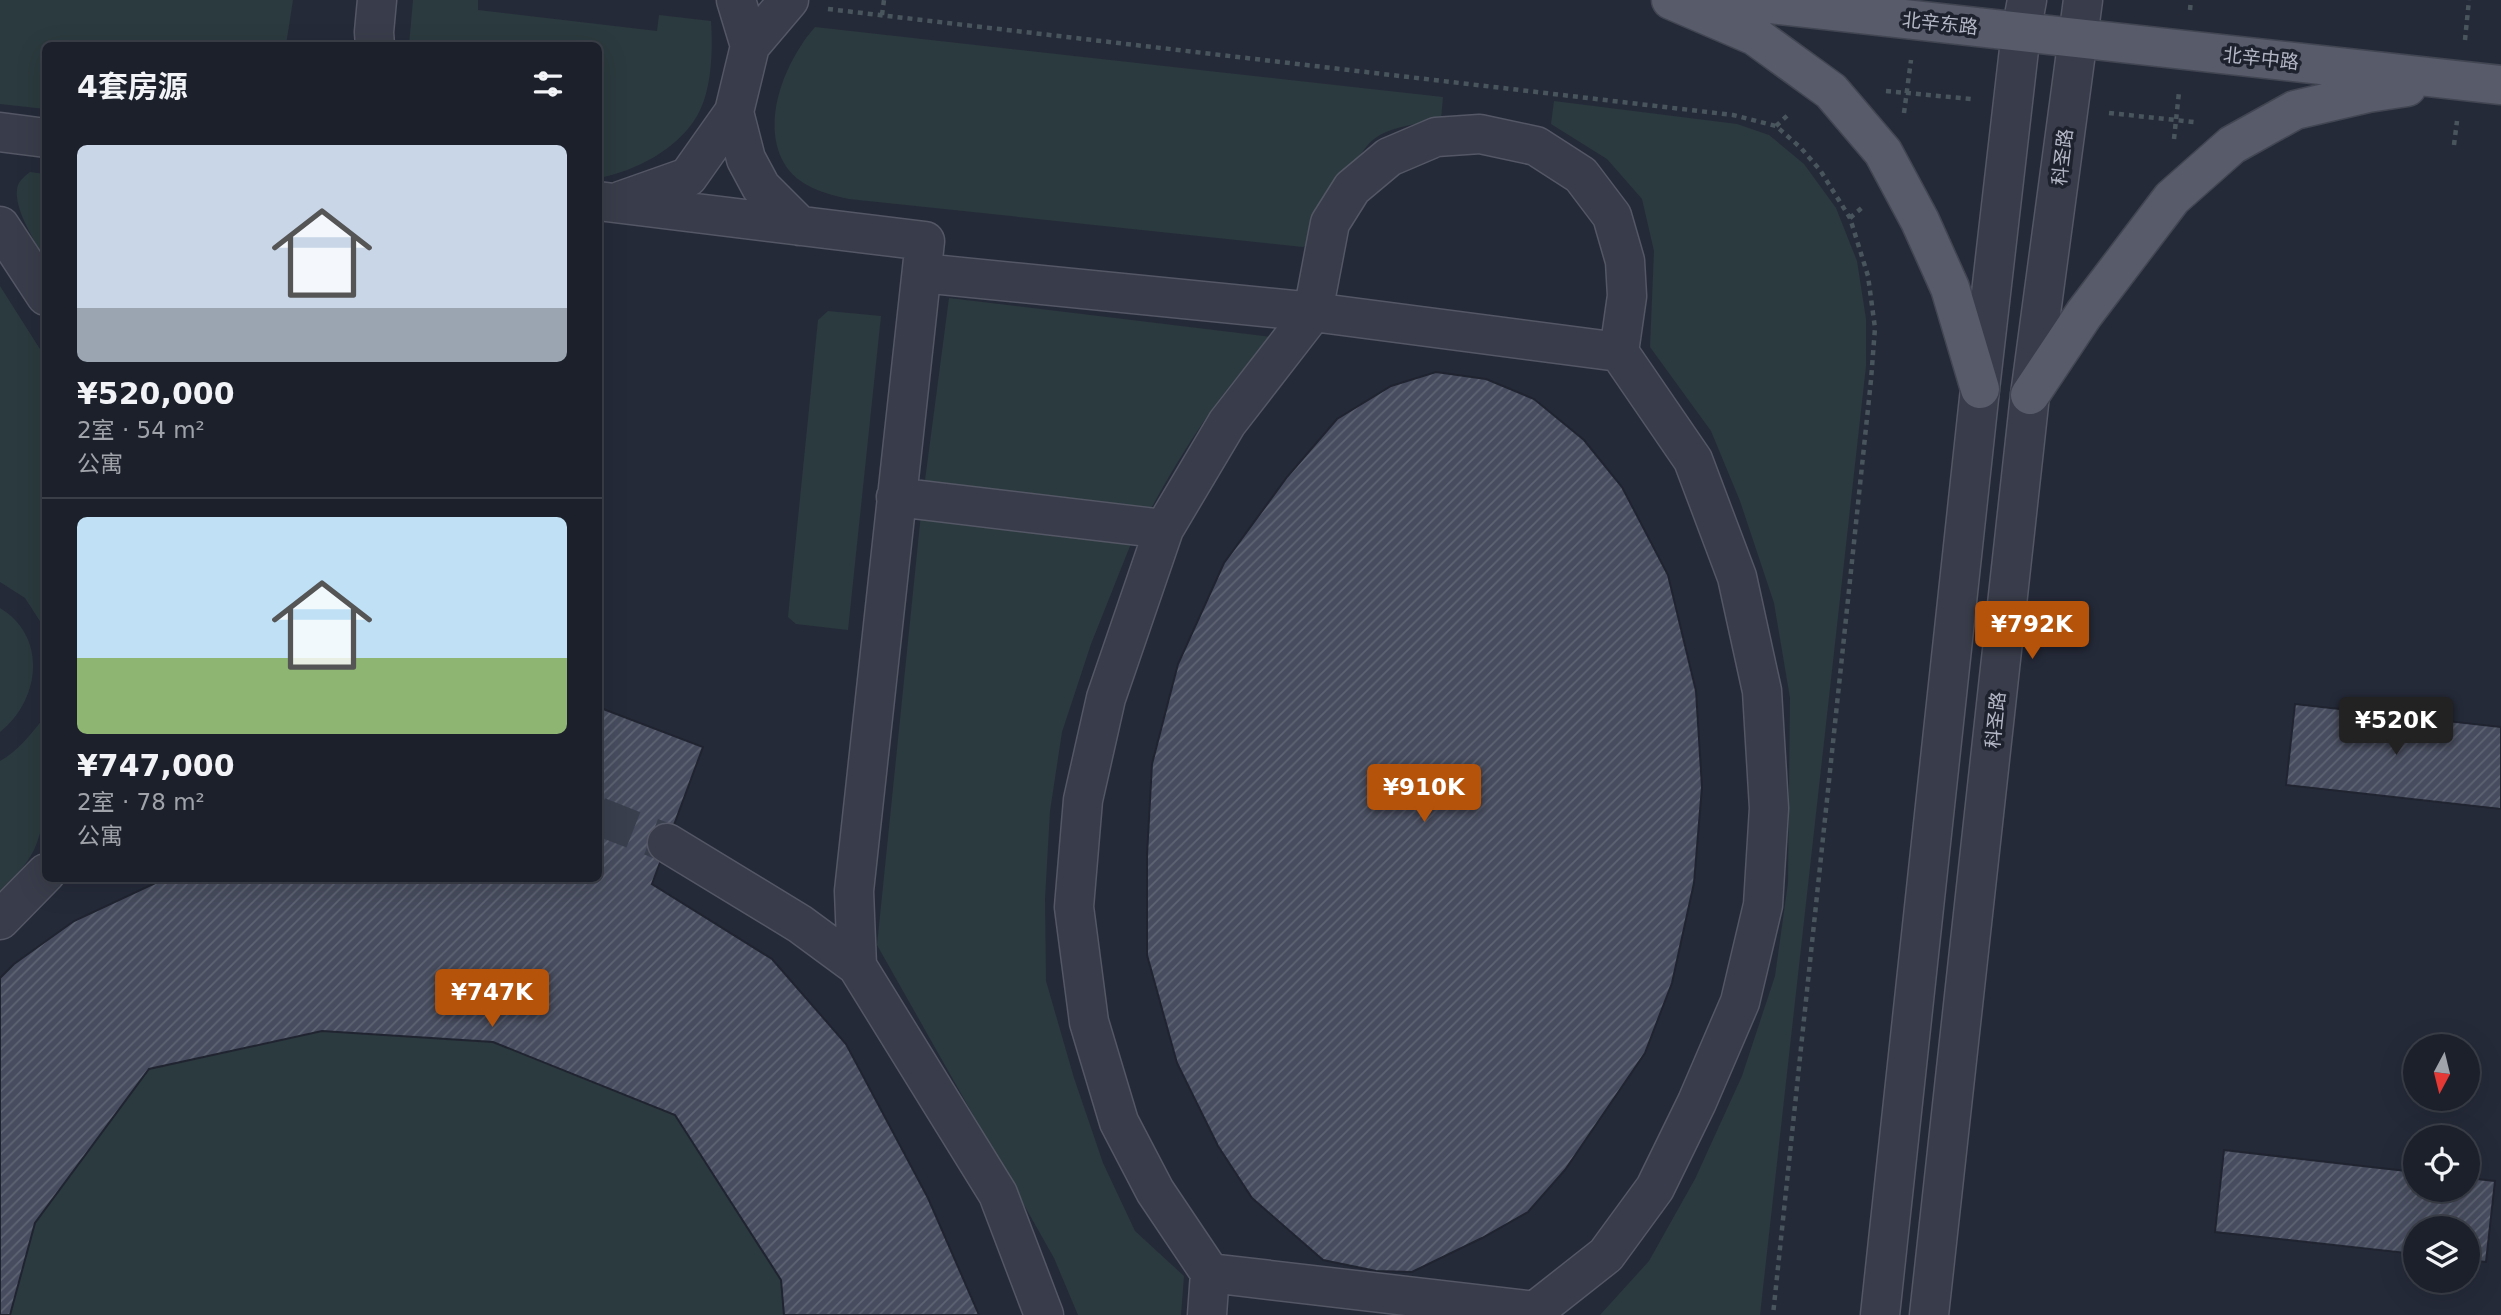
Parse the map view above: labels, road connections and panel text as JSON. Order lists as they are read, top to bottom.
{
  "streets": {
    "main road": ["北辛东路", "北辛中路"],
    "street": ["科圣路"]
  },
  "crossings": [
    ["北辛东路", "北辛中路"],
    ["北辛中路", "科圣路"]
  ],
  "north": "bottom",
  "page": {
    "heading": "4套房源",
    "list": [
      {
        "name": "¥520,000",
        "note": "2室 · 54 m² · 公寓"
      },
      {
        "name": "¥747,000",
        "note": "2室 · 78 m² · 公寓"
      }
    ],
    "price": [
      "¥792K",
      "¥520K",
      "¥910K",
      "¥747K"
    ]
  }
}
